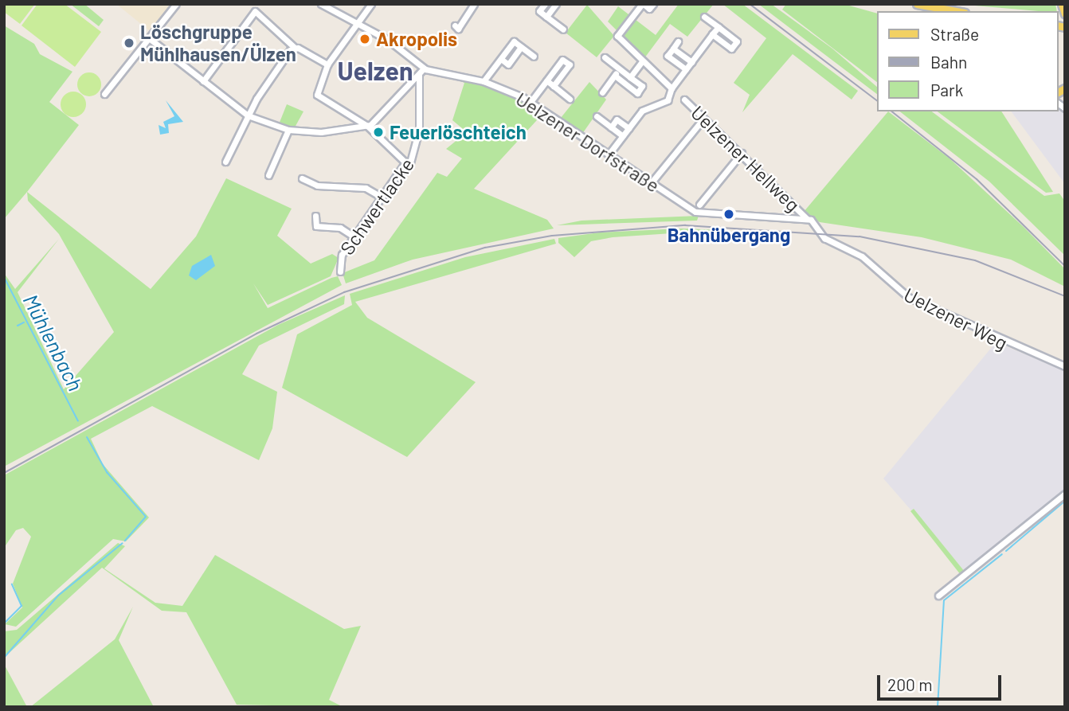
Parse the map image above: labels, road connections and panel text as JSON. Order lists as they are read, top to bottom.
{
  "streets": {
    "street": [
      "Uelzener Dorfstraße",
      "Uelzener Hellweg",
      "Schwertlacke",
      "Uelzener Weg"
    ]
  },
  "crossings": [
    ["Uelzener Dorfstraße", "Uelzener Hellweg"],
    ["Uelzener Dorfstraße", "Uelzener Weg"],
    ["Uelzener Hellweg", "Uelzener Weg"]
  ],
  "districts": ["Uelzen"],
  "water": ["Mühlenbach"],
  "places": [
    "Akropolis",
    "Löschgruppe Mühlhausen/Ülzen",
    "Feuerlöschteich",
    "Bahnübergang"
  ],
  "legend": ["Straße", "Bahn", "Park"],
  "scale_bar": "200 m"
}
